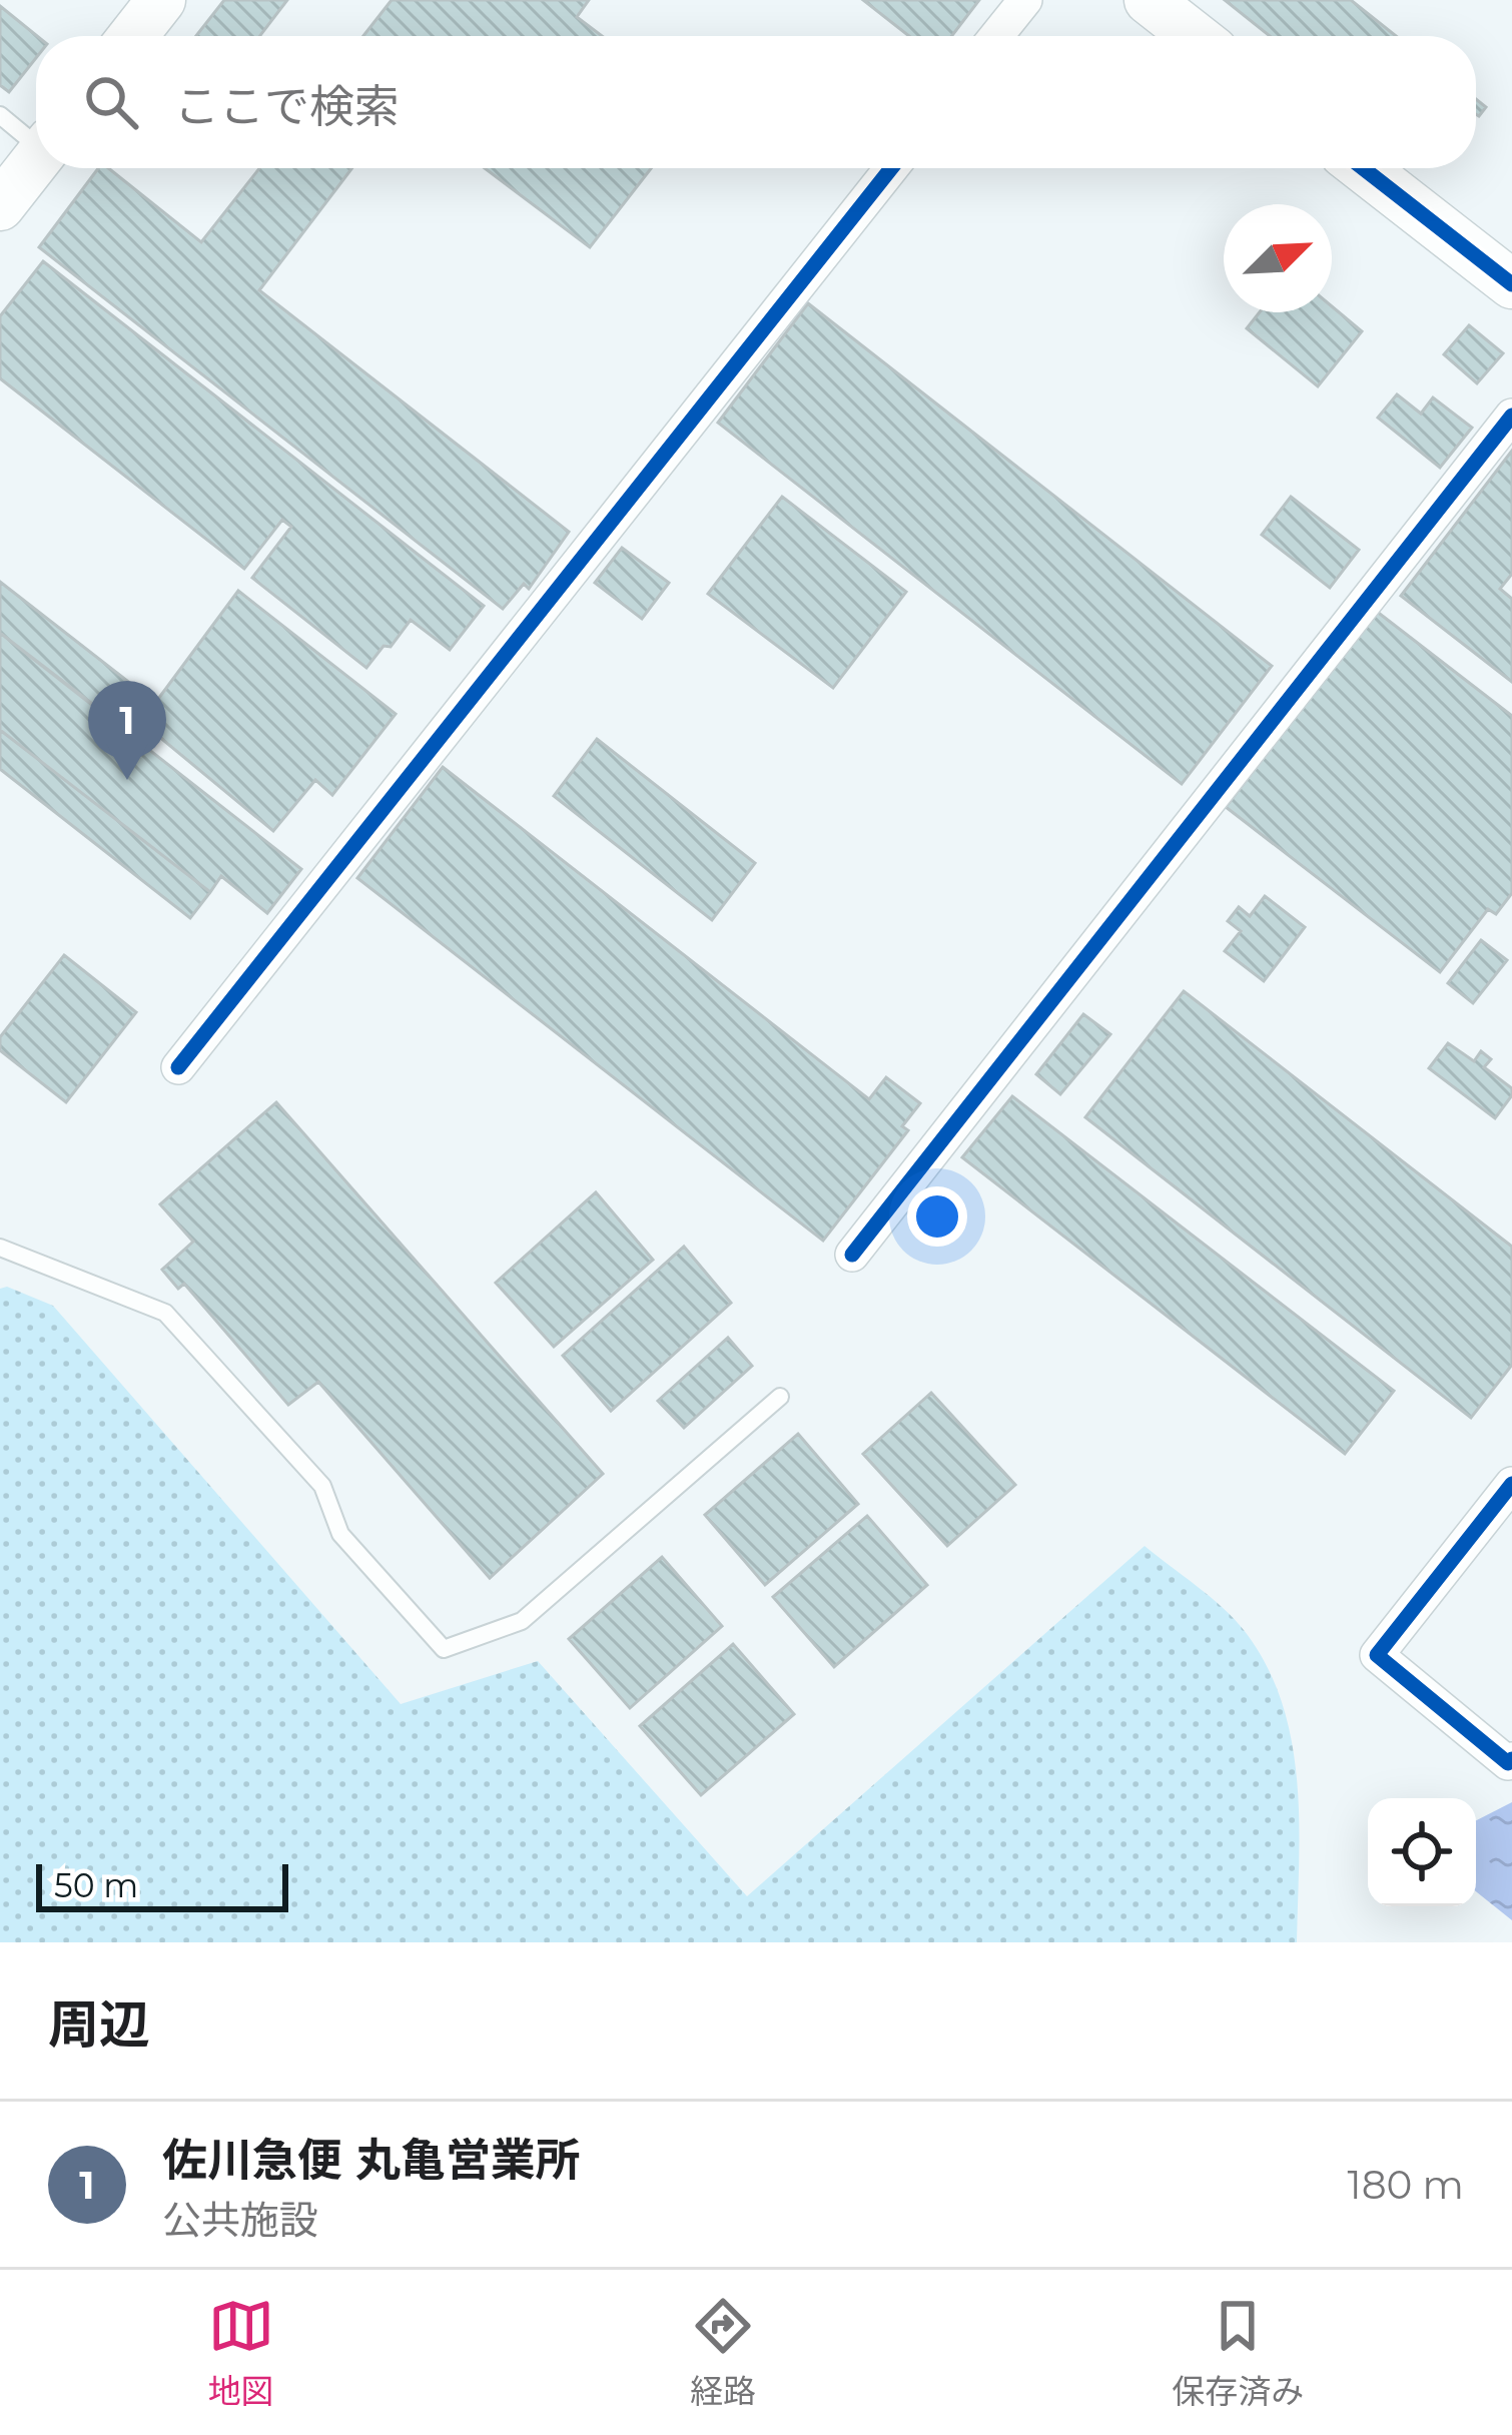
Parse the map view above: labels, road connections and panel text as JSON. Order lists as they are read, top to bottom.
{
  "scale_bar": "50 m",
  "north": "top right",
  "page": {
    "search": "ここで検索",
    "pins": "1",
    "scale": "50 m",
    "heading": "周辺",
    "list": [
      {
        "mark": "1",
        "name": "佐川急便 丸亀営業所",
        "note": "公共施設",
        "value": "180 m"
      }
    ],
    "nav": ["地図", "経路", "保存済み"]
  }
}
